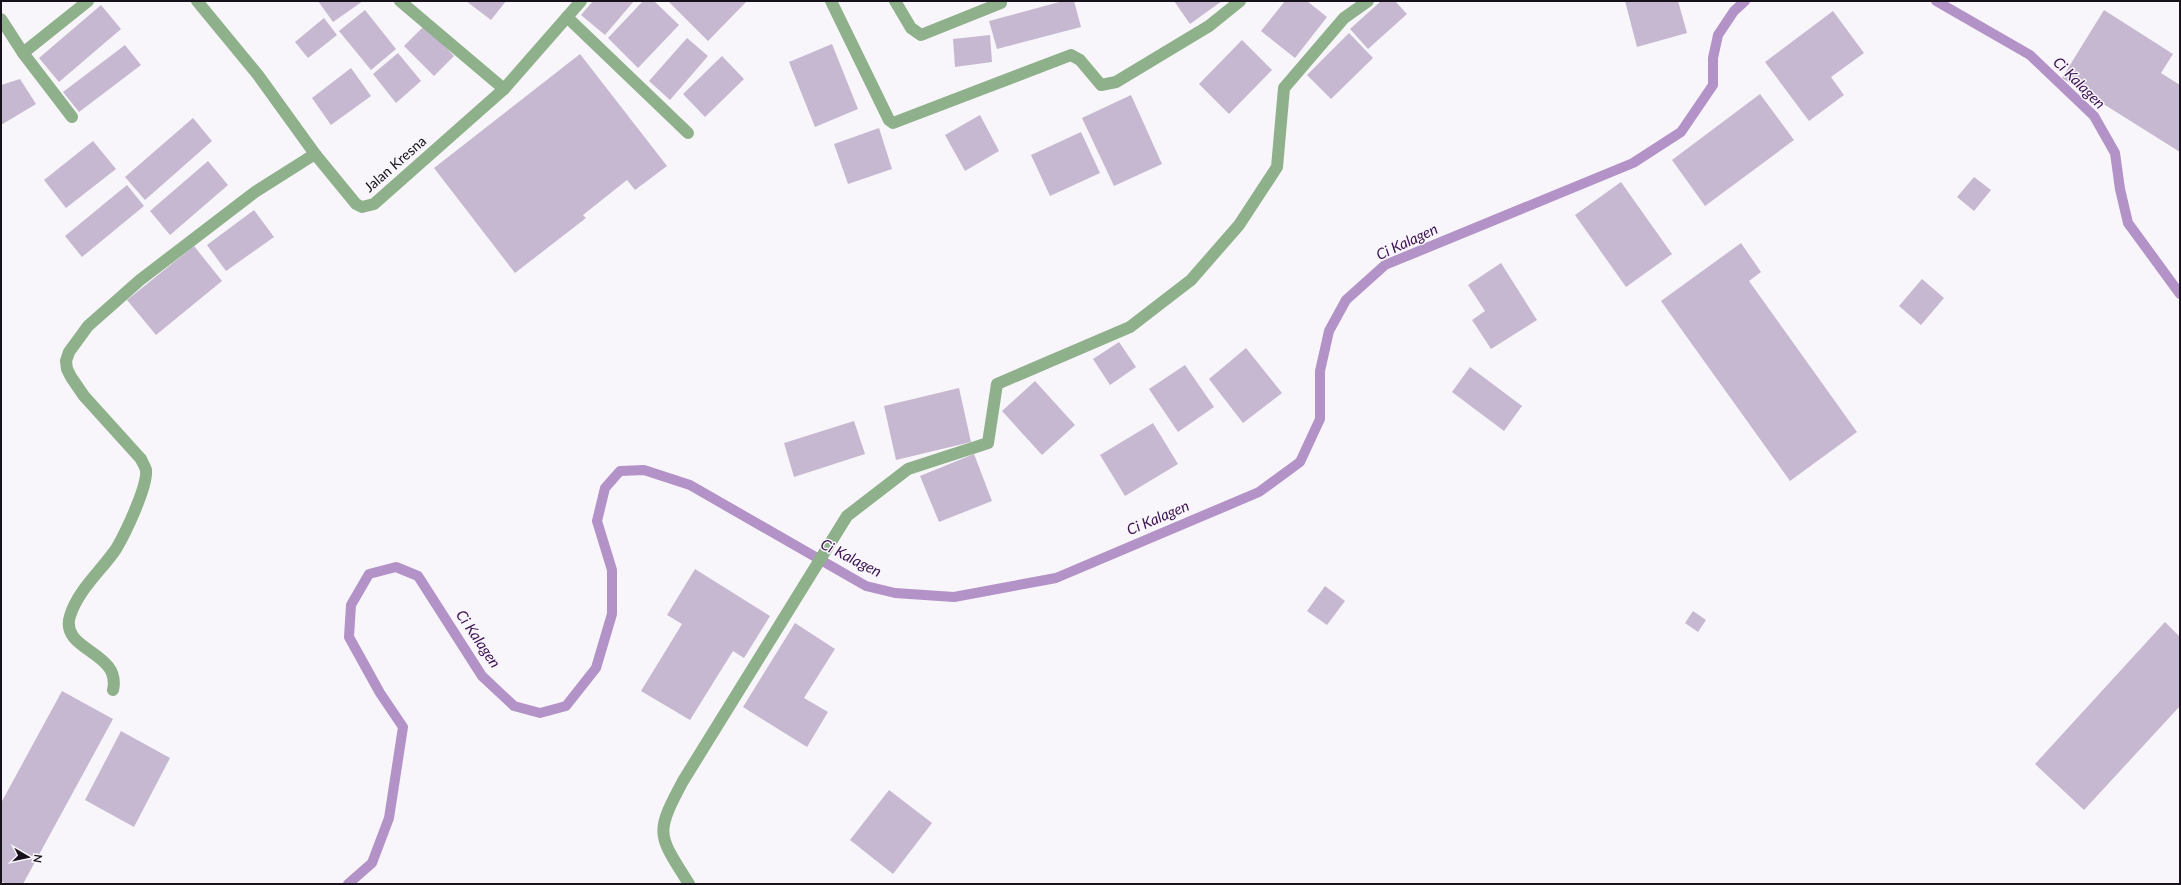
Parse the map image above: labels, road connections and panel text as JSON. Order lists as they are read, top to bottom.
{
  "streets": {
    "street": ["Jalan Kresna"]
  },
  "water": ["Ci Kalagen"],
  "north": "right"
}
